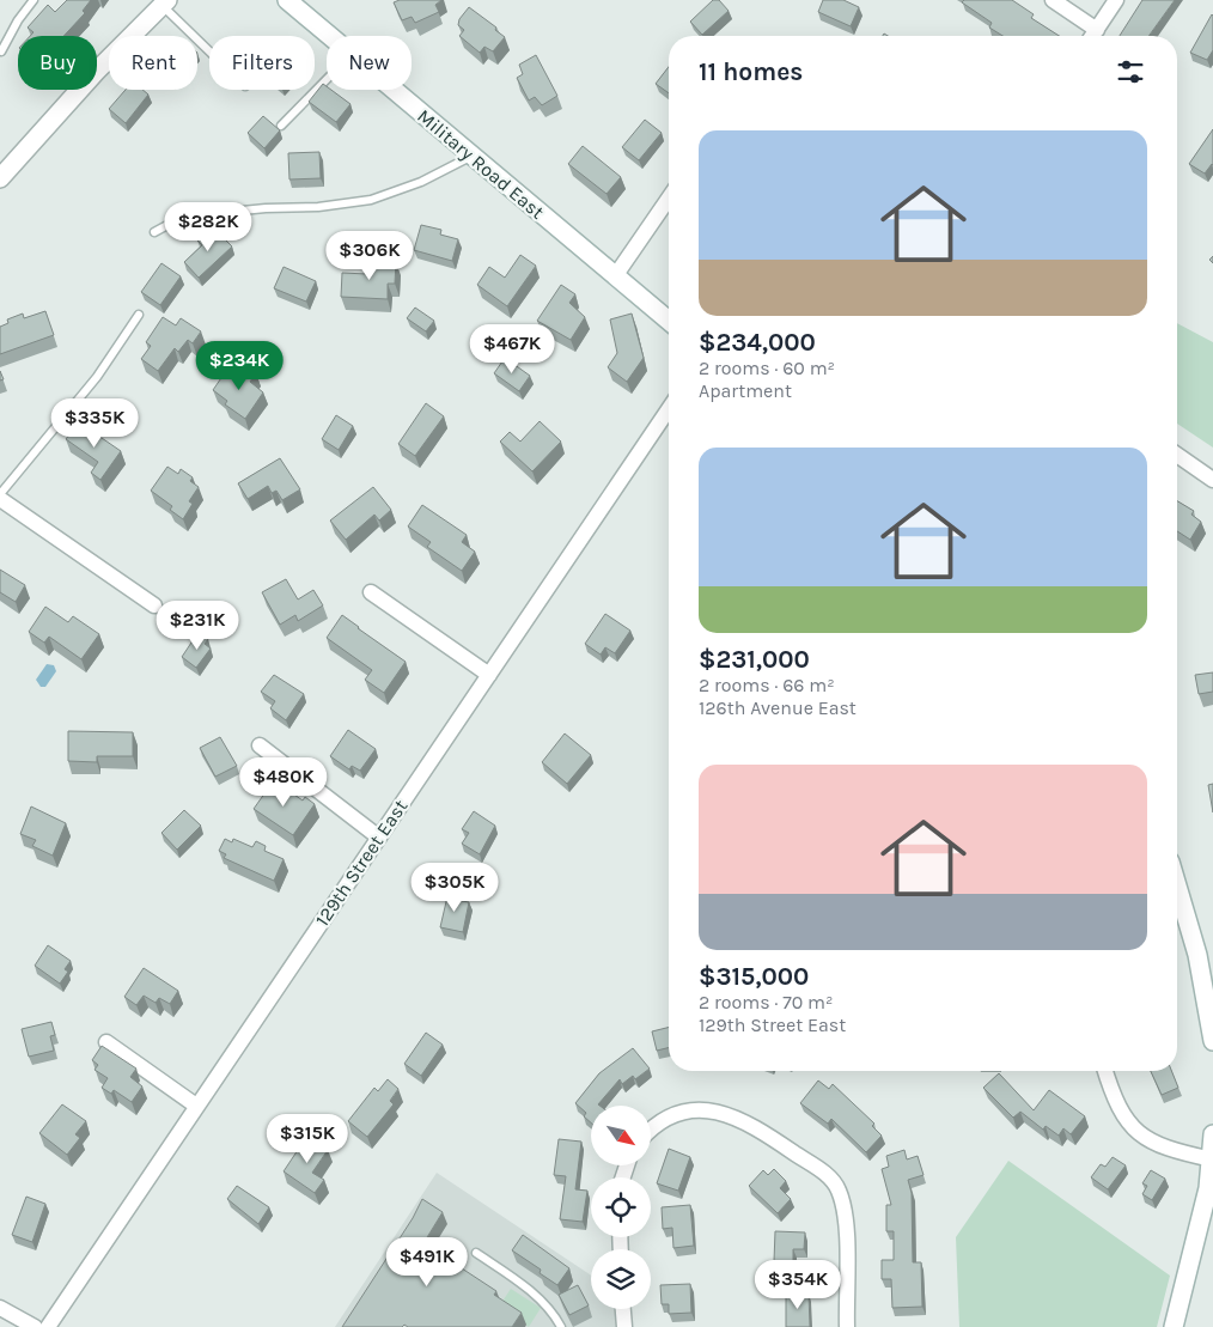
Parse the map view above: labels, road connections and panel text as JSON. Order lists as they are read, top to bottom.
{
  "streets": {
    "main road": ["Military Road East"],
    "street": ["129th Street East"]
  },
  "north": "bottom right",
  "page": {
    "chip": [
      "Buy",
      "Rent",
      "Filters",
      "New"
    ],
    "heading": "11 homes",
    "list": [
      {
        "name": "$234,000",
        "note": "2 rooms · 60 m² · Apartment"
      },
      {
        "name": "$231,000",
        "note": "2 rooms · 66 m² · 126th Avenue East"
      },
      {
        "name": "$315,000",
        "note": "2 rooms · 70 m² · 129th Street East"
      }
    ],
    "price": [
      "$282K",
      "$306K",
      "$467K",
      "$234K",
      "$335K",
      "$231K",
      "$480K",
      "$305K",
      "$315K",
      "$491K",
      "$354K"
    ]
  }
}
